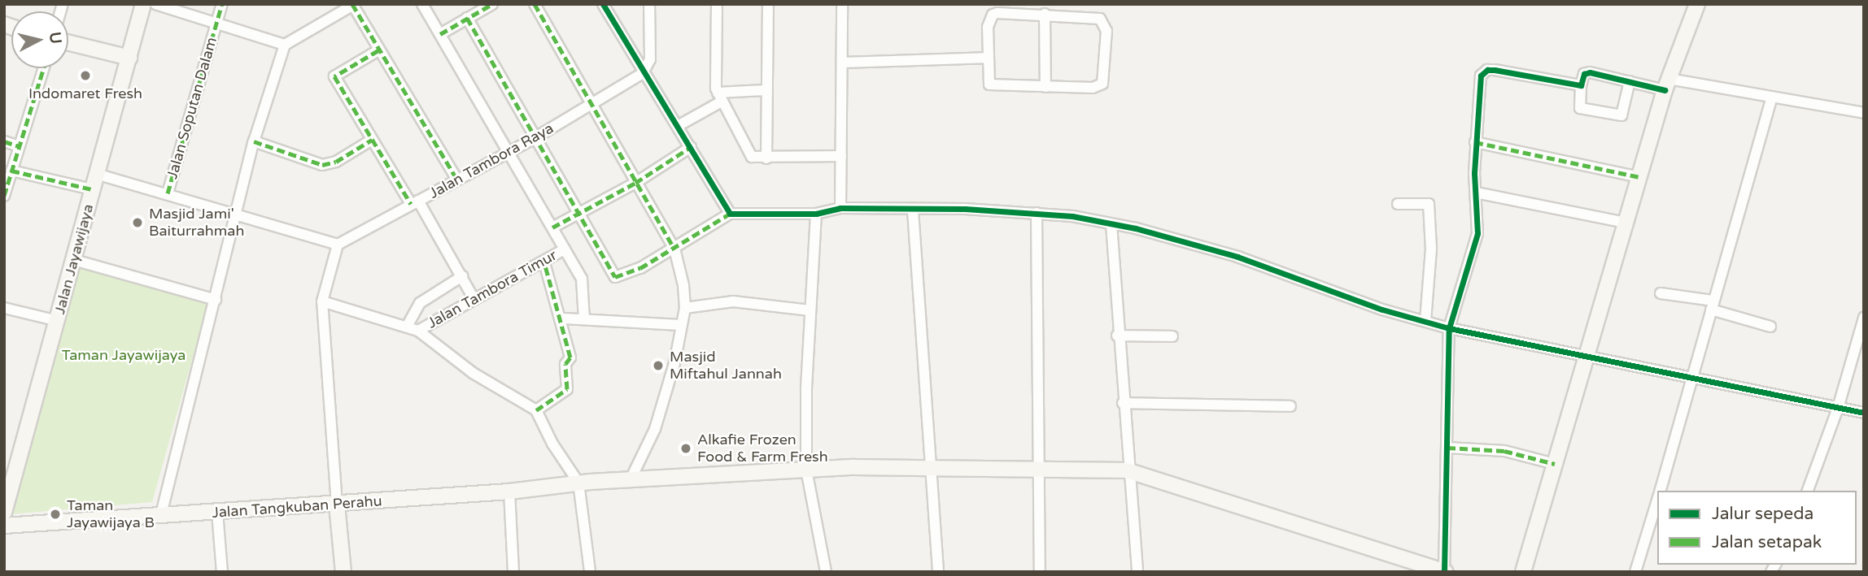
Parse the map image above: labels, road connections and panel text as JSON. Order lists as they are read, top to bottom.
{
  "streets": {
    "main road": ["Jalan Jayawijaya", "Jalan Tangkuban Perahu"],
    "street": ["Jalan Soputan Dalam", "Jalan Tambora Raya", "Jalan Tambora Timur"]
  },
  "parks": ["Taman Jayawijaya"],
  "places": [
    "Indomaret Fresh",
    "Masjid Jami' Baiturrahmah",
    "Masjid Miftahul Jannah",
    "Alkafie Frozen Food & Farm Fresh",
    "Taman Jayawijaya B"
  ],
  "legend": ["Jalur sepeda", "Jalan setapak"],
  "north": "right"
}
